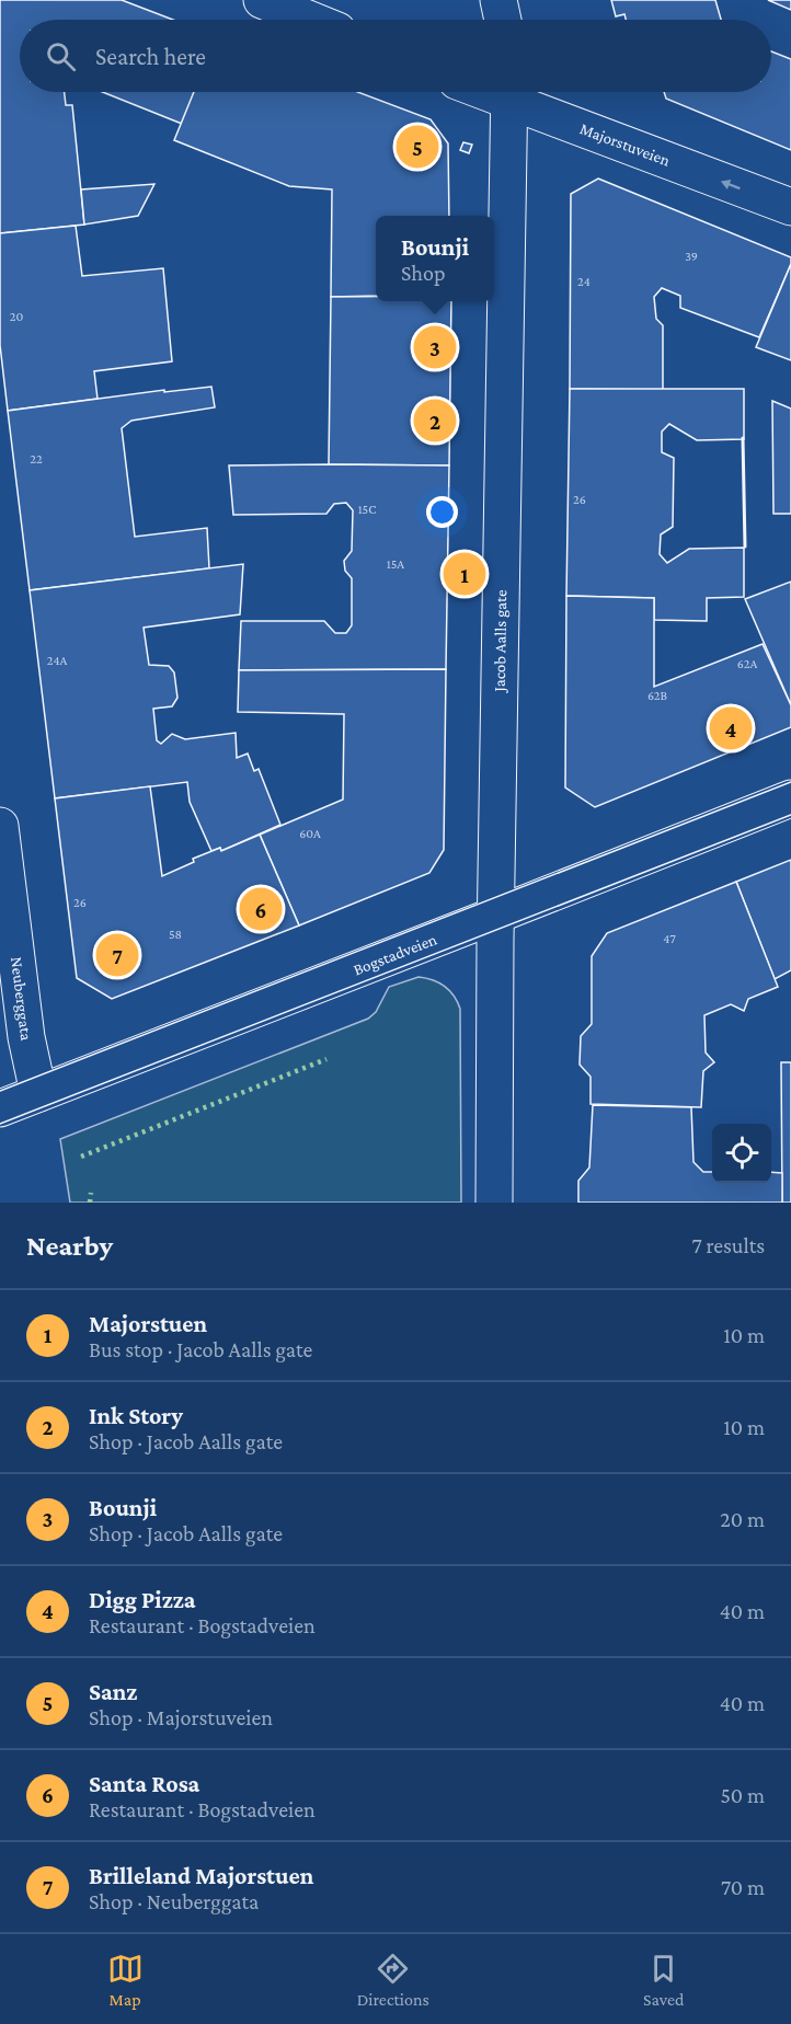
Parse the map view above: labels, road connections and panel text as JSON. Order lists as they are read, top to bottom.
{
  "streets": {
    "street": [
      "Majorstuveien",
      "Jacob Aalls gate",
      "Bogstadveien",
      "Neuberggata"
    ]
  },
  "crossings": [
    ["Jacob Aalls gate", "Bogstadveien"],
    ["Bogstadveien", "Neuberggata"]
  ],
  "one_way": ["Majorstuveien"],
  "house_numbers": [
    "39",
    "24",
    "20",
    "22",
    "26",
    "15C",
    "15A",
    "24A",
    "62A",
    "62B",
    "60A",
    "26",
    "58",
    "47"
  ],
  "page": {
    "search": "Search here",
    "pins": [
      "5",
      "3",
      "2",
      "1",
      "4",
      "6",
      "7"
    ],
    "popup": ["Bounji", "Shop"],
    "heading": ["Nearby", "7 results"],
    "list": [
      {
        "mark": "1",
        "name": "Majorstuen",
        "note": "Bus stop · Jacob Aalls gate",
        "value": "10 m"
      },
      {
        "mark": "2",
        "name": "Ink Story",
        "note": "Shop · Jacob Aalls gate",
        "value": "10 m"
      },
      {
        "mark": "3",
        "name": "Bounji",
        "note": "Shop · Jacob Aalls gate",
        "value": "20 m"
      },
      {
        "mark": "4",
        "name": "Digg Pizza",
        "note": "Restaurant · Bogstadveien",
        "value": "40 m"
      },
      {
        "mark": "5",
        "name": "Sanz",
        "note": "Shop · Majorstuveien",
        "value": "40 m"
      },
      {
        "mark": "6",
        "name": "Santa Rosa",
        "note": "Restaurant · Bogstadveien",
        "value": "50 m"
      },
      {
        "mark": "7",
        "name": "Brilleland Majorstuen",
        "note": "Shop · Neuberggata",
        "value": "70 m"
      }
    ],
    "nav": ["Map", "Directions", "Saved"]
  }
}
